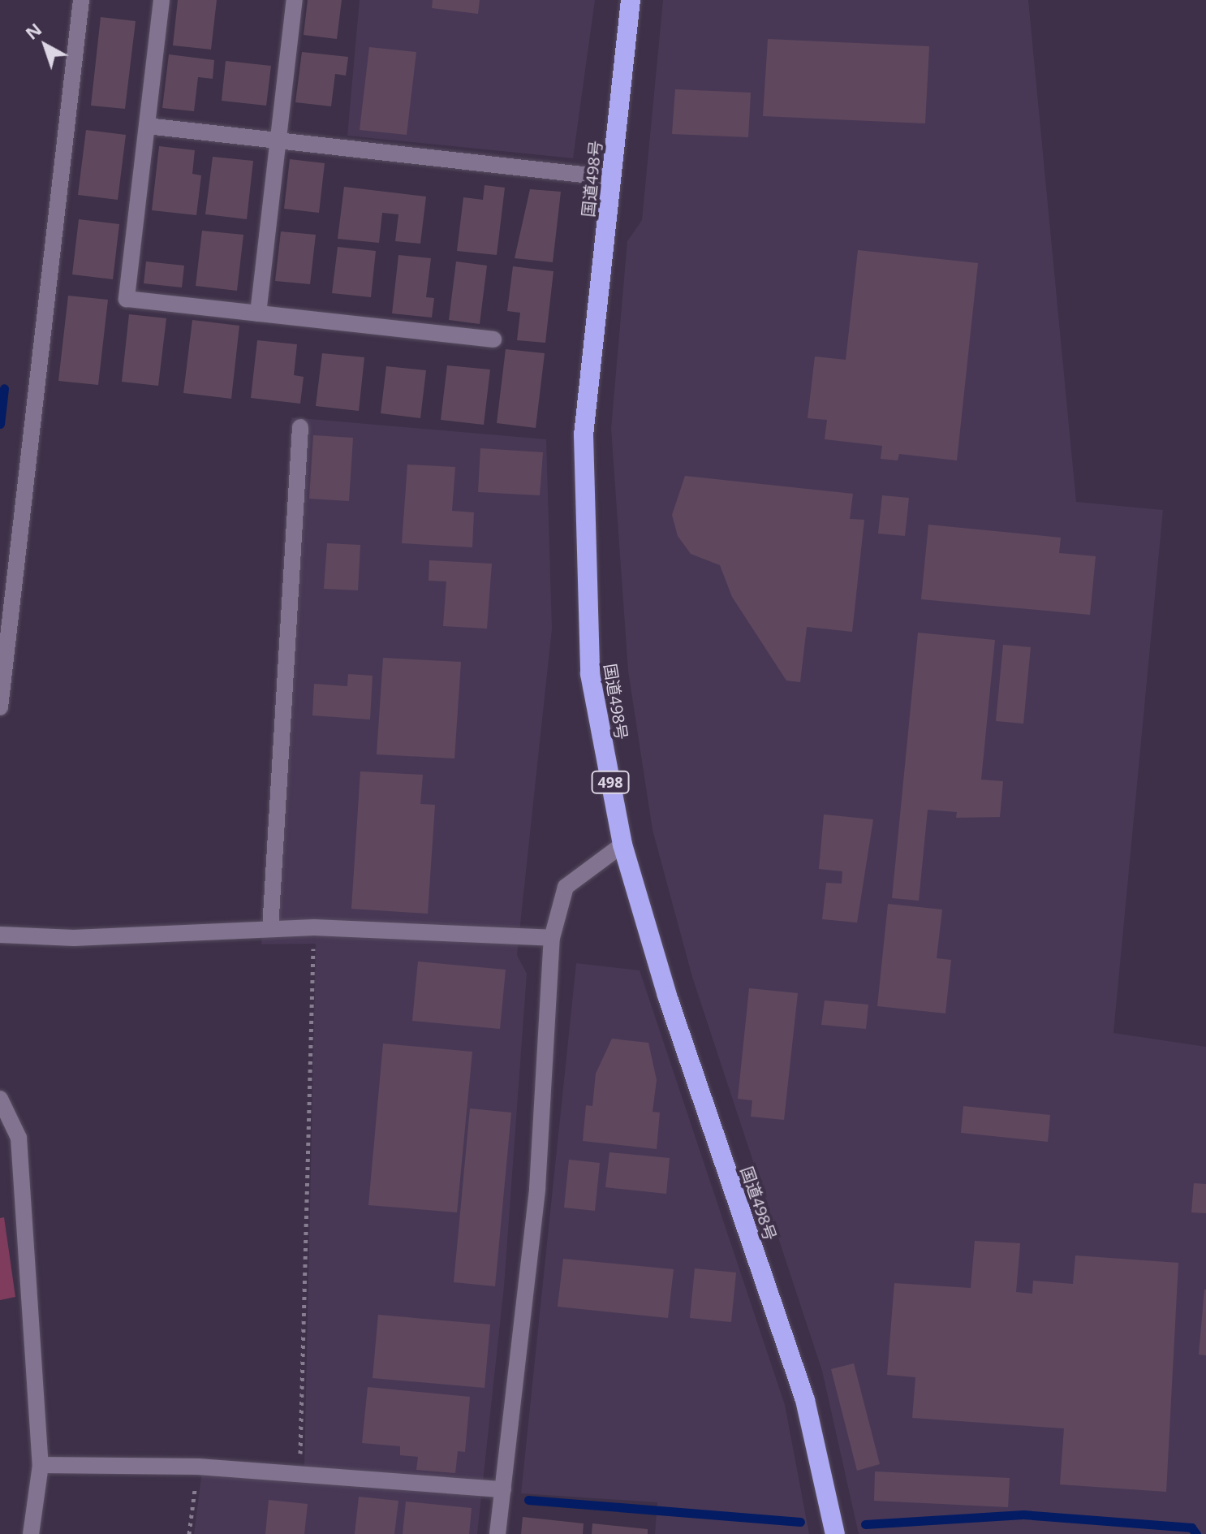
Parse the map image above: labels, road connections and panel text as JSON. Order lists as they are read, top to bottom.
{
  "streets": {
    "highway": ["国道498号", "498"]
  },
  "north": "top left"
}
